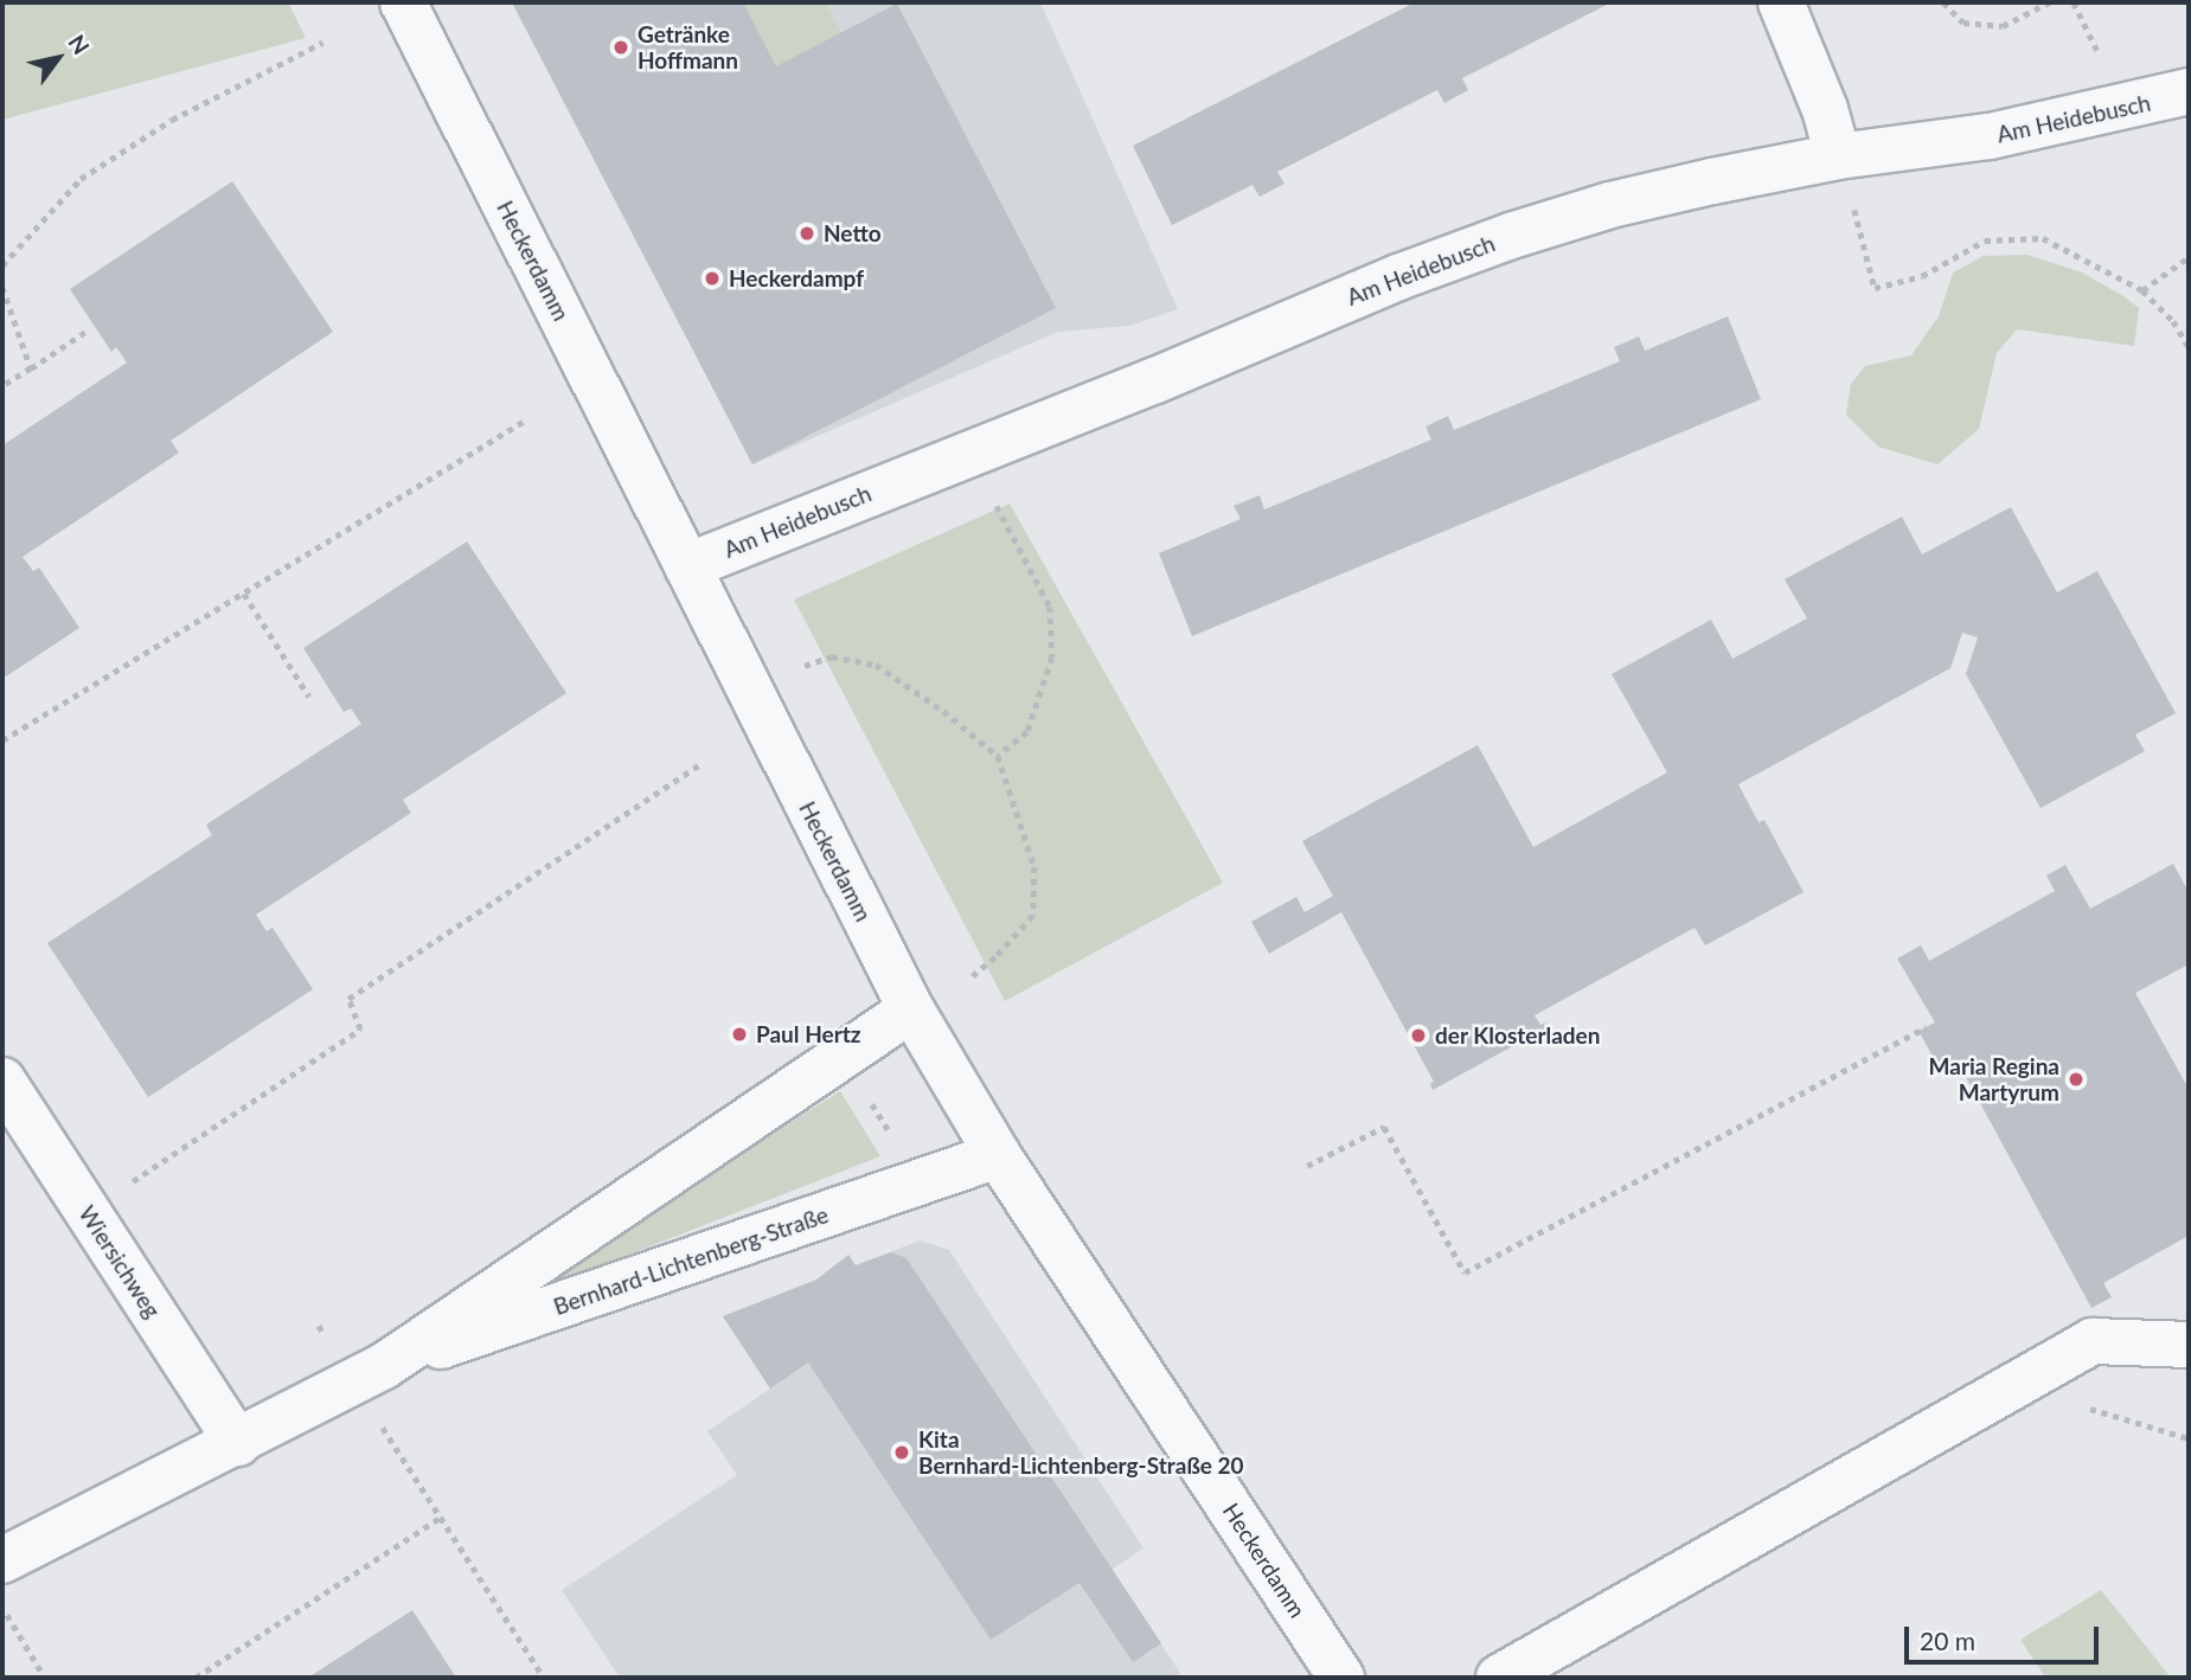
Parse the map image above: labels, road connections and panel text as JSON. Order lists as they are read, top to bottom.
{
  "streets": {
    "street": [
      "Am Heidebusch",
      "Heckerdamm",
      "Bernhard-Lichtenberg-Straße",
      "Wiersichweg"
    ]
  },
  "crossings": [
    ["Am Heidebusch", "Heckerdamm"],
    ["Heckerdamm", "Bernhard-Lichtenberg-Straße"],
    ["Bernhard-Lichtenberg-Straße", "Wiersichweg"]
  ],
  "places": [
    "Getränke Hoffmann",
    "Netto",
    "Heckerdampf",
    "Paul Hertz",
    "der Klosterladen",
    "Maria Regina Martyrum",
    "Kita Bernhard-Lichtenberg-Straße 20"
  ],
  "scale_bar": "20 m",
  "north": "top right"
}
